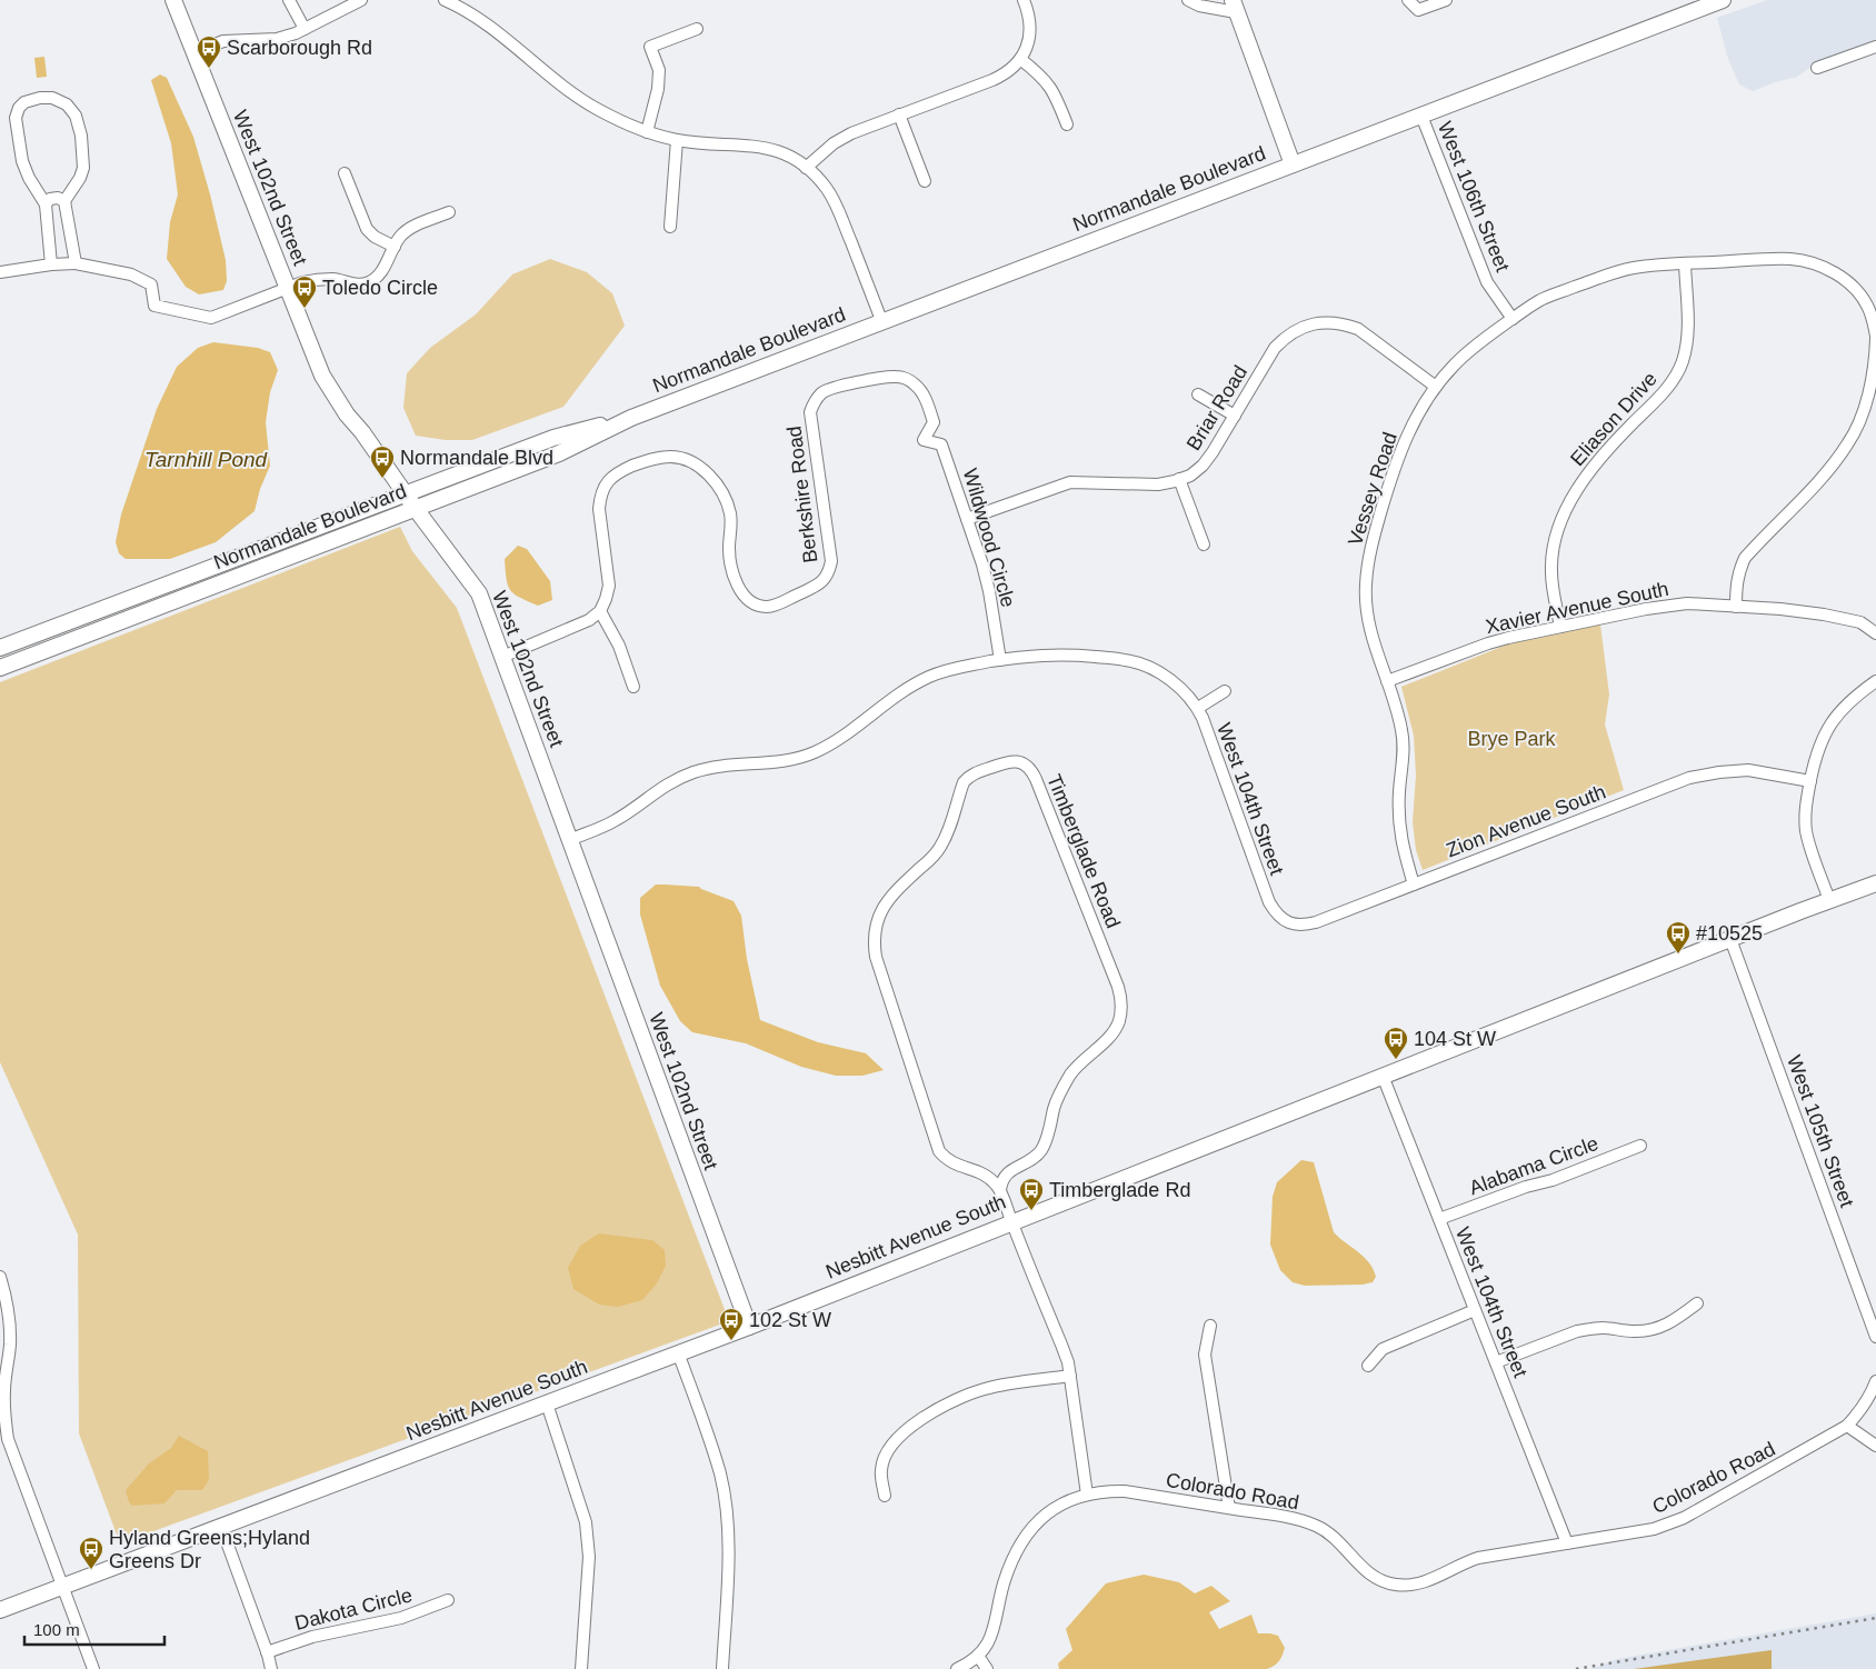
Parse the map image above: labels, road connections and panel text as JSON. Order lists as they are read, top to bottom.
{
  "streets": {
    "street": [
      "West 102nd Street",
      "Normandale Boulevard",
      "West 106th Street",
      "Briar Road",
      "Eliason Drive",
      "Vessey Road",
      "Berkshire Road",
      "Wildwood Circle",
      "Xavier Avenue South",
      "West 104th Street",
      "Zion Avenue South",
      "Timberglade Road",
      "West 105th Street",
      "Alabama Circle",
      "Nesbitt Avenue South",
      "Colorado Road",
      "Dakota Circle"
    ]
  },
  "crossings": [
    ["West 102nd Street", "Normandale Boulevard"],
    ["West 102nd Street", "West 104th Street"],
    ["West 102nd Street", "Nesbitt Avenue South"],
    ["Normandale Boulevard", "West 106th Street"],
    ["West 106th Street", "Vessey Road"],
    ["Briar Road", "Vessey Road"],
    ["Briar Road", "Wildwood Circle"],
    ["Eliason Drive", "Vessey Road"],
    ["Eliason Drive", "Xavier Avenue South"],
    ["Vessey Road", "Xavier Avenue South"],
    ["Vessey Road", "Zion Avenue South"],
    ["Berkshire Road", "Wildwood Circle"],
    ["Wildwood Circle", "West 104th Street"],
    ["West 104th Street", "Zion Avenue South"],
    ["West 104th Street", "Alabama Circle"],
    ["West 104th Street", "Nesbitt Avenue South"],
    ["West 104th Street", "Colorado Road"],
    ["West 105th Street", "Nesbitt Avenue South"]
  ],
  "water": ["Tarnhill Pond"],
  "parks": ["Brye Park"],
  "places": {
    "bus stop": [
      "Scarborough Rd",
      "Toledo Circle",
      "Normandale Blvd",
      "#10525",
      "104 St W",
      "Timberglade Rd",
      "102 St W",
      "Hyland Greens;Hyland Greens Dr"
    ]
  },
  "scale_bar": "100 m"
}
